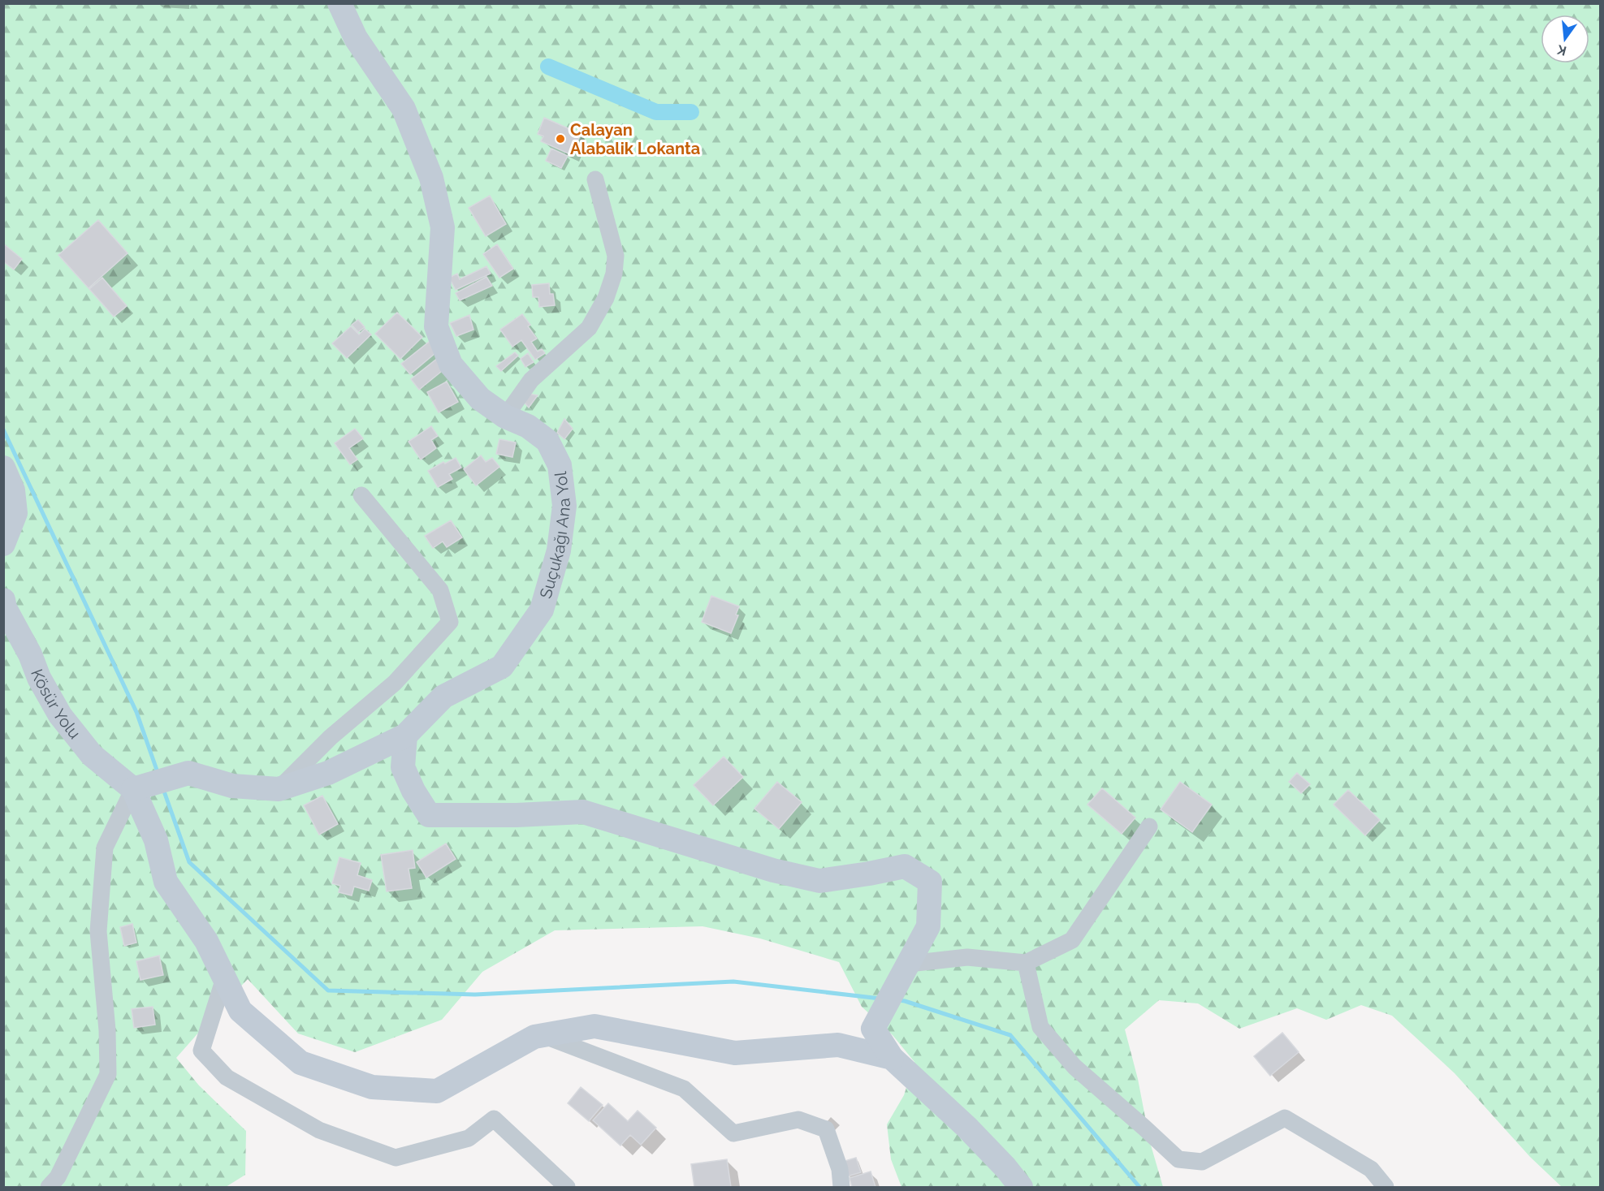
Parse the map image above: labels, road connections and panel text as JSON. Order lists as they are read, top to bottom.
{
  "streets": {
    "street": ["Suçukağı Ana Yol", "Kösür Yolu"]
  },
  "crossings": [
    ["Suçukağı Ana Yol", "Kösür Yolu"]
  ],
  "places": ["Calayan Alabalik Lokanta"],
  "north": "bottom"
}
